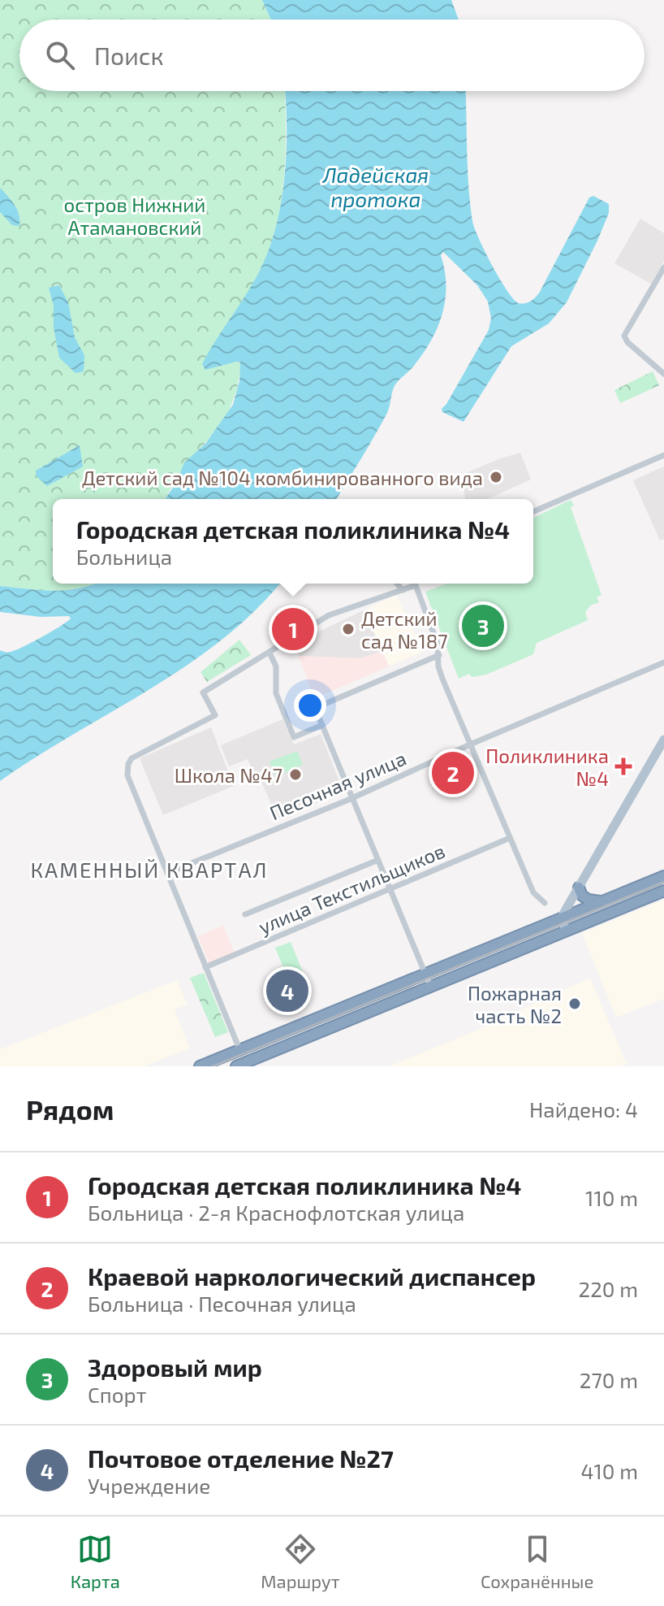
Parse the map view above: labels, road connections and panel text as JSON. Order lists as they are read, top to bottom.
{
  "streets": {
    "street": ["Песочная улица", "улица Текстильщиков"]
  },
  "districts": ["КАМЕННЫЙ КВАРТАЛ"],
  "water": ["Ладейская протока"],
  "parks": ["остров Нижний Атамановский"],
  "places": {
    "other": [
      "Детский сад №104 комбинированного вида",
      "Детский сад №187",
      "Школа №47",
      "Пожарная часть №2"
    ],
    "health": ["Поликлиника №4"]
  },
  "page": {
    "search": "Поиск",
    "popup": ["Городская детская поликлиника №4", "Больница"],
    "pins": [
      "3",
      "1",
      "2",
      "4"
    ],
    "heading": ["Рядом", "Найдено: 4"],
    "list": [
      {
        "mark": "1",
        "name": "Городская детская поликлиника №4",
        "note": "Больница · 2-я Краснофлотская улица",
        "value": "110 m"
      },
      {
        "mark": "2",
        "name": "Краевой наркологический диспансер",
        "note": "Больница · Песочная улица",
        "value": "220 m"
      },
      {
        "mark": "3",
        "name": "Здоровый мир",
        "note": "Спорт",
        "value": "270 m"
      },
      {
        "mark": "4",
        "name": "Почтовое отделение №27",
        "note": "Учреждение",
        "value": "410 m"
      }
    ],
    "nav": ["Карта", "Маршрут", "Сохранённые"]
  }
}
